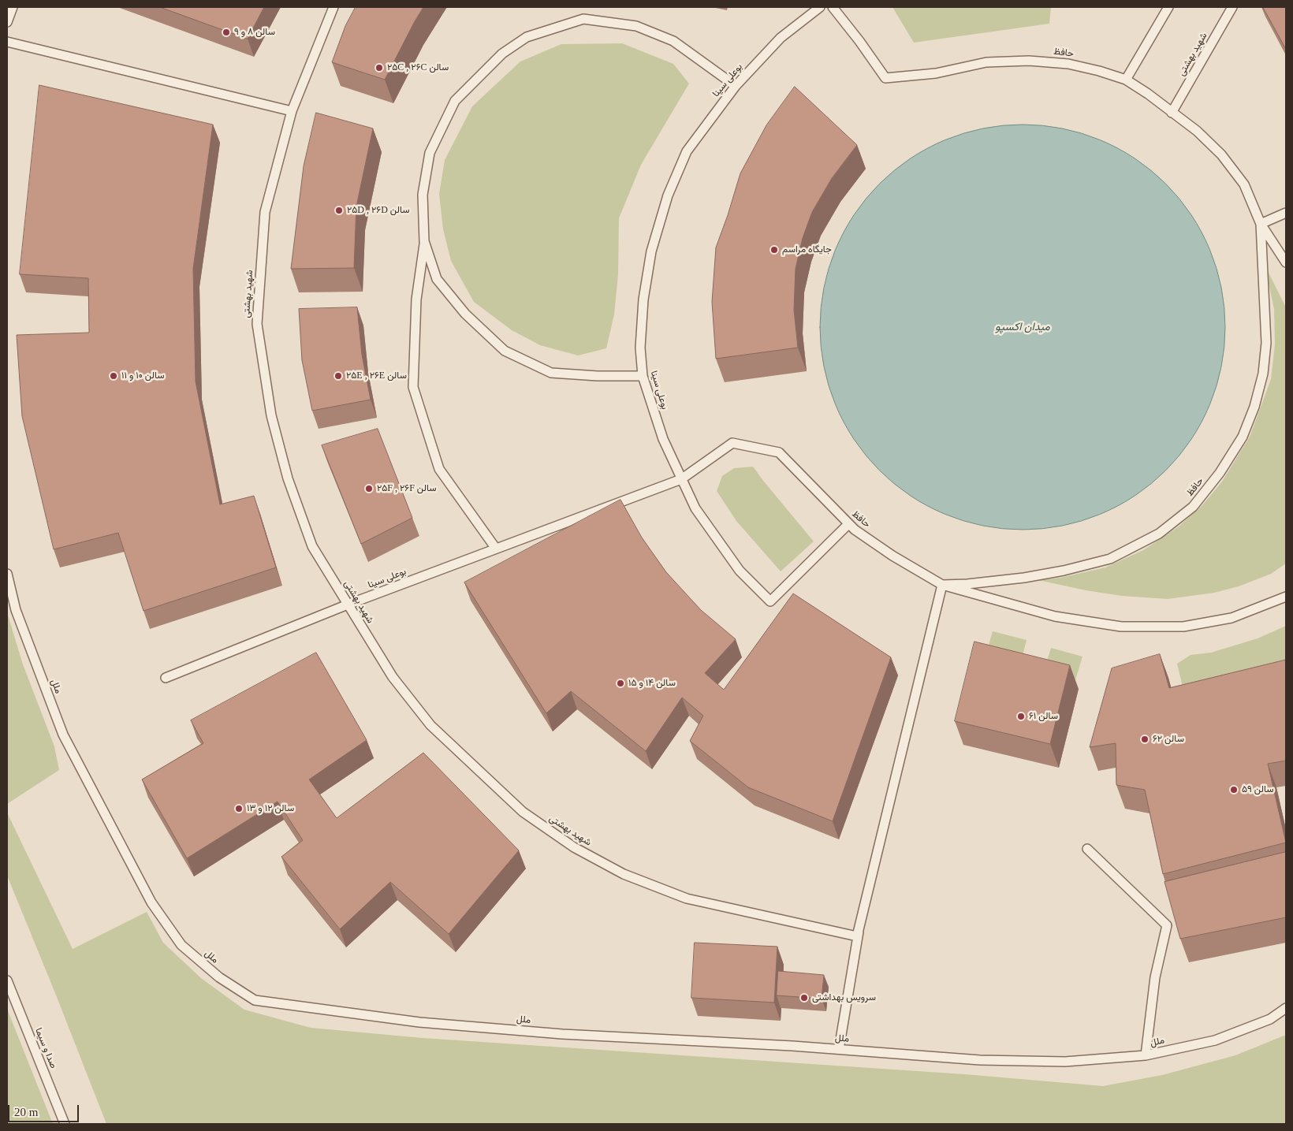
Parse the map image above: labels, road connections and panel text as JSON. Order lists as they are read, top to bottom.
{
  "streets": {
    "lane": [
      "حافظ",
      "شهید بهشتی",
      "بوعلی سینا",
      "ملل",
      "صدا و سیما"
    ]
  },
  "crossings": [
    ["حافظ", "شهید بهشتی"],
    ["حافظ", "بوعلی سینا"],
    ["شهید بهشتی", "بوعلی سینا"]
  ],
  "water": ["میدان اکسپو"],
  "places": [
    "سالن ۸ و ۹",
    "۲۵C , ۲۶C سالن",
    "۲۵D , ۲۶D سالن",
    "جایگاه مراسم",
    "سالن ۱۰ و ۱۱",
    "۲۵E , ۲۶E سالن",
    "۲۵F , ۲۶F سالن",
    "سالن ۱۴ و ۱۵",
    "سالن ۶۱",
    "سالن ۶۲",
    "سالن ۵۹",
    "سالن ۱۲ و ۱۳",
    "سرویس بهداشتی"
  ],
  "scale_bar": "20 m"
}
